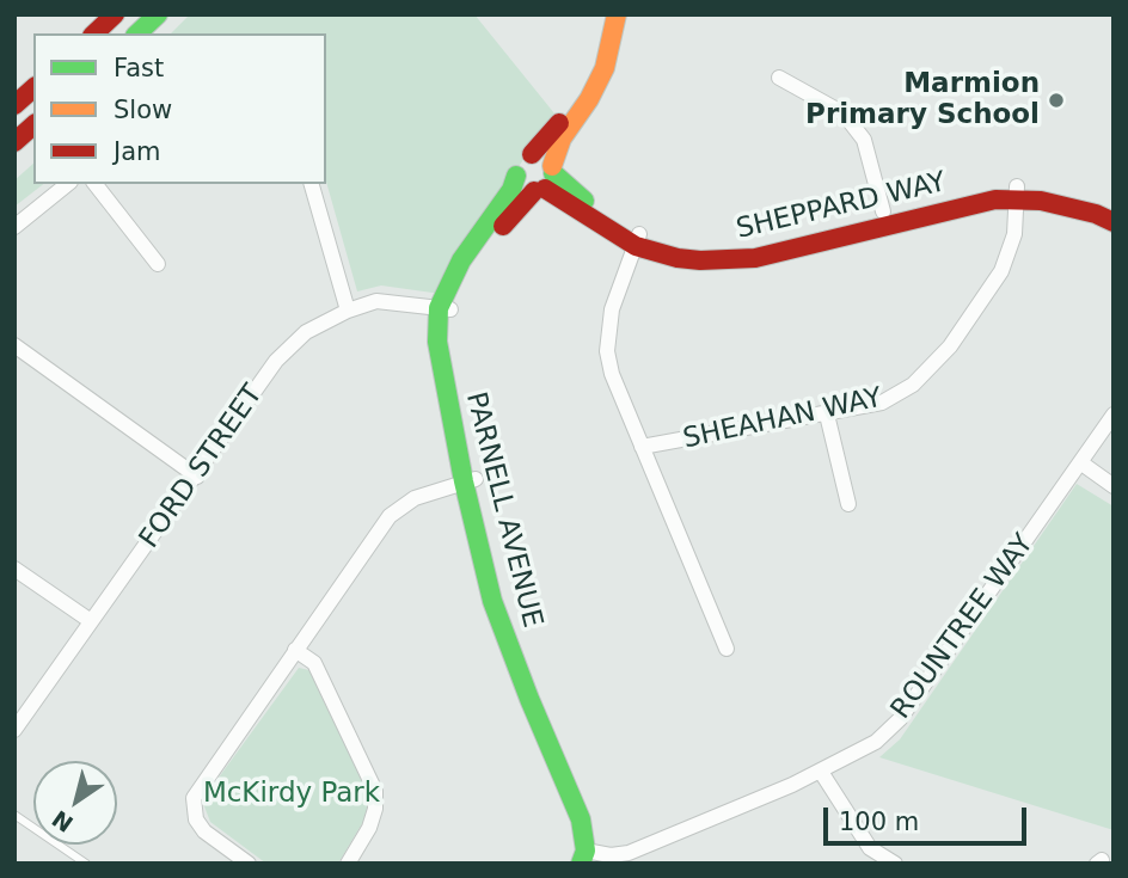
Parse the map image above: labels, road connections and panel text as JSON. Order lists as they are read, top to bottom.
{
  "streets": {
    "main road": ["SHEPPARD WAY", "PARNELL AVENUE"],
    "street": ["SHEAHAN WAY", "FORD STREET", "ROUNTREE WAY"]
  },
  "crossings": [
    ["SHEPPARD WAY", "SHEAHAN WAY"],
    ["SHEPPARD WAY", "PARNELL AVENUE"],
    ["FORD STREET", "PARNELL AVENUE"],
    ["PARNELL AVENUE", "ROUNTREE WAY"]
  ],
  "parks": ["McKirdy Park"],
  "places": ["Marmion Primary School"],
  "legend": ["Fast", "Slow", "Jam"],
  "scale_bar": "100 m",
  "north": "bottom left"
}
